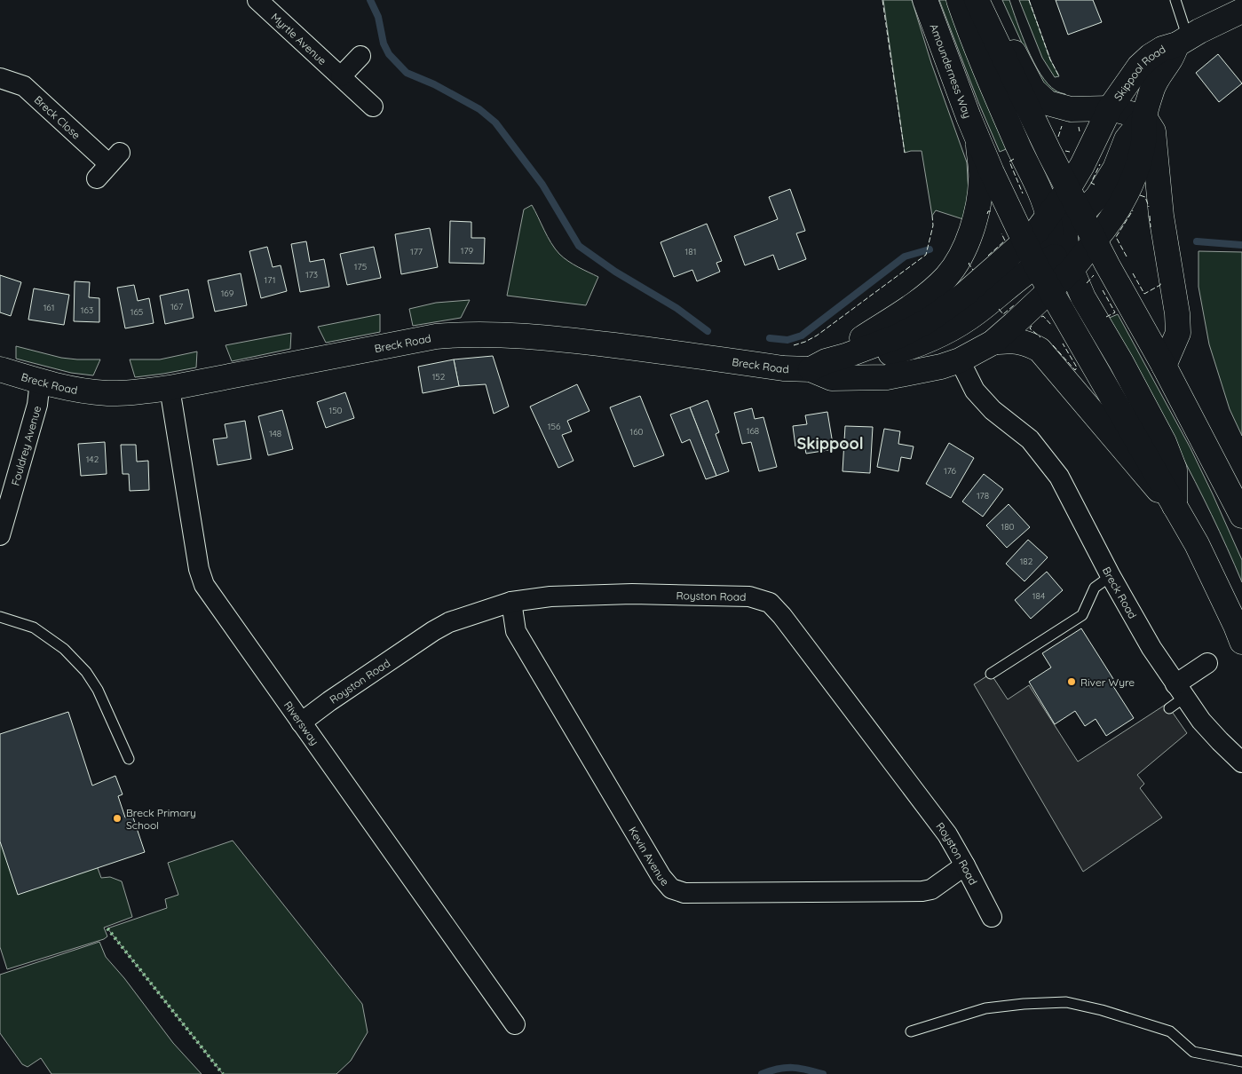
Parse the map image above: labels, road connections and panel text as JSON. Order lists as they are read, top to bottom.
{
  "streets": {
    "main road": ["Amounderness Way", "Skippool Road", "Breck Road"],
    "street": [
      "Myrtle Avenue",
      "Breck Close",
      "Fouldrey Avenue",
      "Royston Road",
      "Riversway",
      "Kevin Avenue"
    ]
  },
  "crossings": [
    ["Breck Road", "Fouldrey Avenue"],
    ["Breck Road", "Riversway"],
    ["Royston Road", "Riversway"],
    ["Royston Road", "Kevin Avenue"]
  ],
  "districts": ["Skippool"],
  "places": ["River Wyre", "Breck Primary School"],
  "house_numbers": [
    "179",
    "177",
    "181",
    "175",
    "173",
    "171",
    "169",
    "167",
    "161",
    "163",
    "165",
    "152",
    "150",
    "156",
    "168",
    "160",
    "148",
    "142",
    "176",
    "178",
    "180",
    "182",
    "184"
  ]
}
